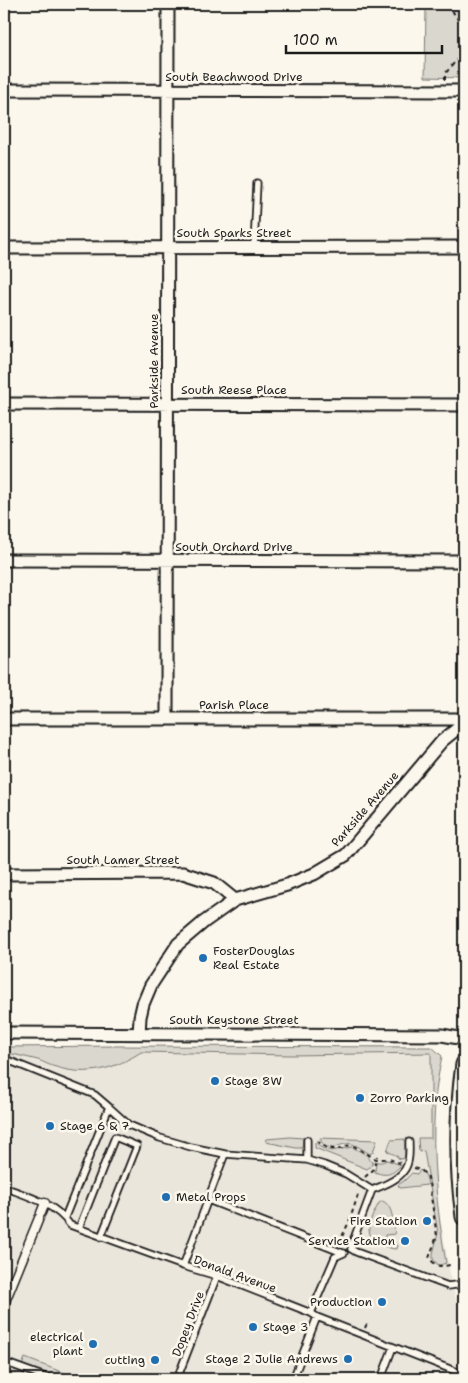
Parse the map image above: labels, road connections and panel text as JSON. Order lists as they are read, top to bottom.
{
  "streets": {
    "street": [
      "South Beachwood Drive",
      "South Sparks Street",
      "Parkside Avenue",
      "South Reese Place",
      "South Orchard Drive",
      "Parish Place",
      "South Lamer Street",
      "South Keystone Street"
    ],
    "lane": ["Donald Avenue", "Dopey Drive"]
  },
  "crossings": [
    ["South Beachwood Drive", "Parkside Avenue"],
    ["South Sparks Street", "Parkside Avenue"],
    ["Parkside Avenue", "South Reese Place"],
    ["Parkside Avenue", "South Orchard Drive"],
    ["Parkside Avenue", "Parish Place"],
    ["Parkside Avenue", "South Lamer Street"],
    ["Parkside Avenue", "South Keystone Street"],
    ["Donald Avenue", "Dopey Drive"]
  ],
  "places": [
    "FosterDouglas Real Estate",
    "Stage 8W",
    "Zorro Parking",
    "Stage 6 & 7",
    "Metal Props",
    "Fire Station",
    "Service Station",
    "Production",
    "Stage 3",
    "electrical plant",
    "Stage 2 Julie Andrews",
    "cutting"
  ],
  "scale_bar": "100 m"
}
